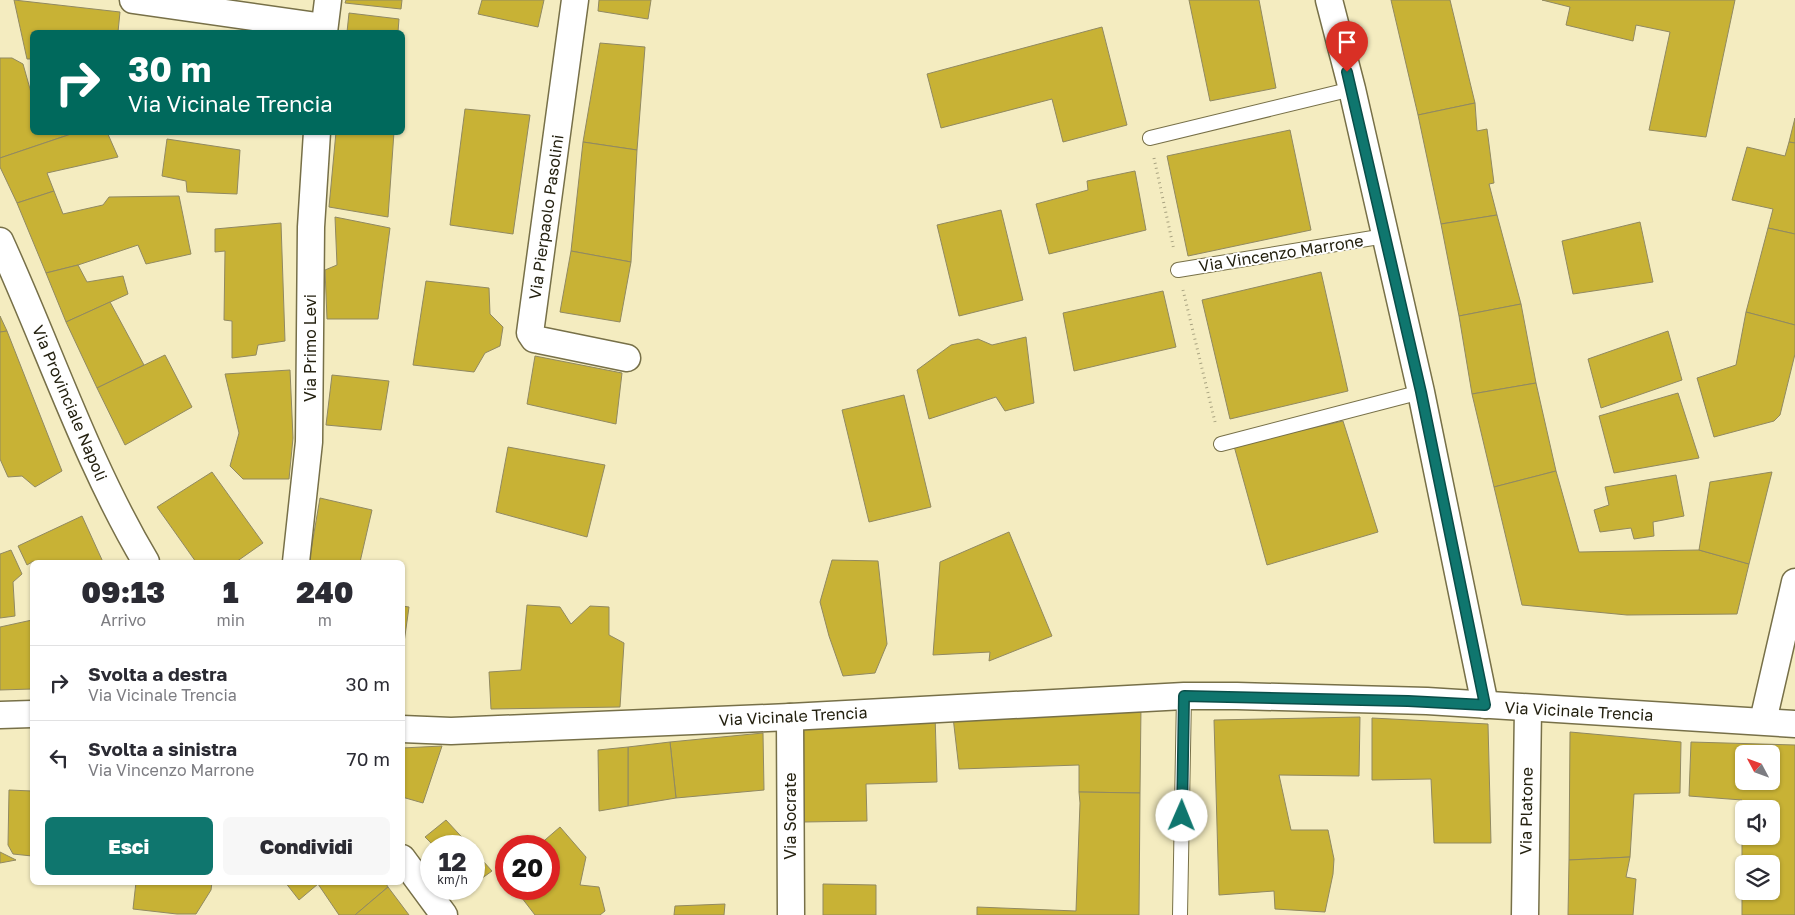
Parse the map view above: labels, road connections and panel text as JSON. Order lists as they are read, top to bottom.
{
  "streets": {
    "street": [
      "Via Pierpaolo Pasolini",
      "Via Vincenzo Marrone",
      "Via Primo Levi",
      "Via Provinciale Napoli",
      "Via Vicinale Trencia",
      "Via Platone",
      "Via Socrate"
    ]
  },
  "crossings": [
    ["Via Vincenzo Marrone", "Via Vicinale Trencia"],
    ["Via Vicinale Trencia", "Via Platone"],
    ["Via Vicinale Trencia", "Via Socrate"]
  ],
  "north": "top left",
  "page": {
    "turn": ["30 m", "Via Vicinale Trencia"],
    "eta": [
      "09:13",
      "Arrivo",
      "1",
      "min",
      "240",
      "m"
    ],
    "list": [
      {
        "name": "Svolta a destra",
        "note": "Via Vicinale Trencia",
        "value": "30 m"
      },
      {
        "name": "Svolta a sinistra",
        "note": "Via Vincenzo Marrone",
        "value": "70 m"
      }
    ],
    "buttons": ["Esci", "Condividi"],
    "speed": "12 km/h",
    "limit": "20"
  }
}
